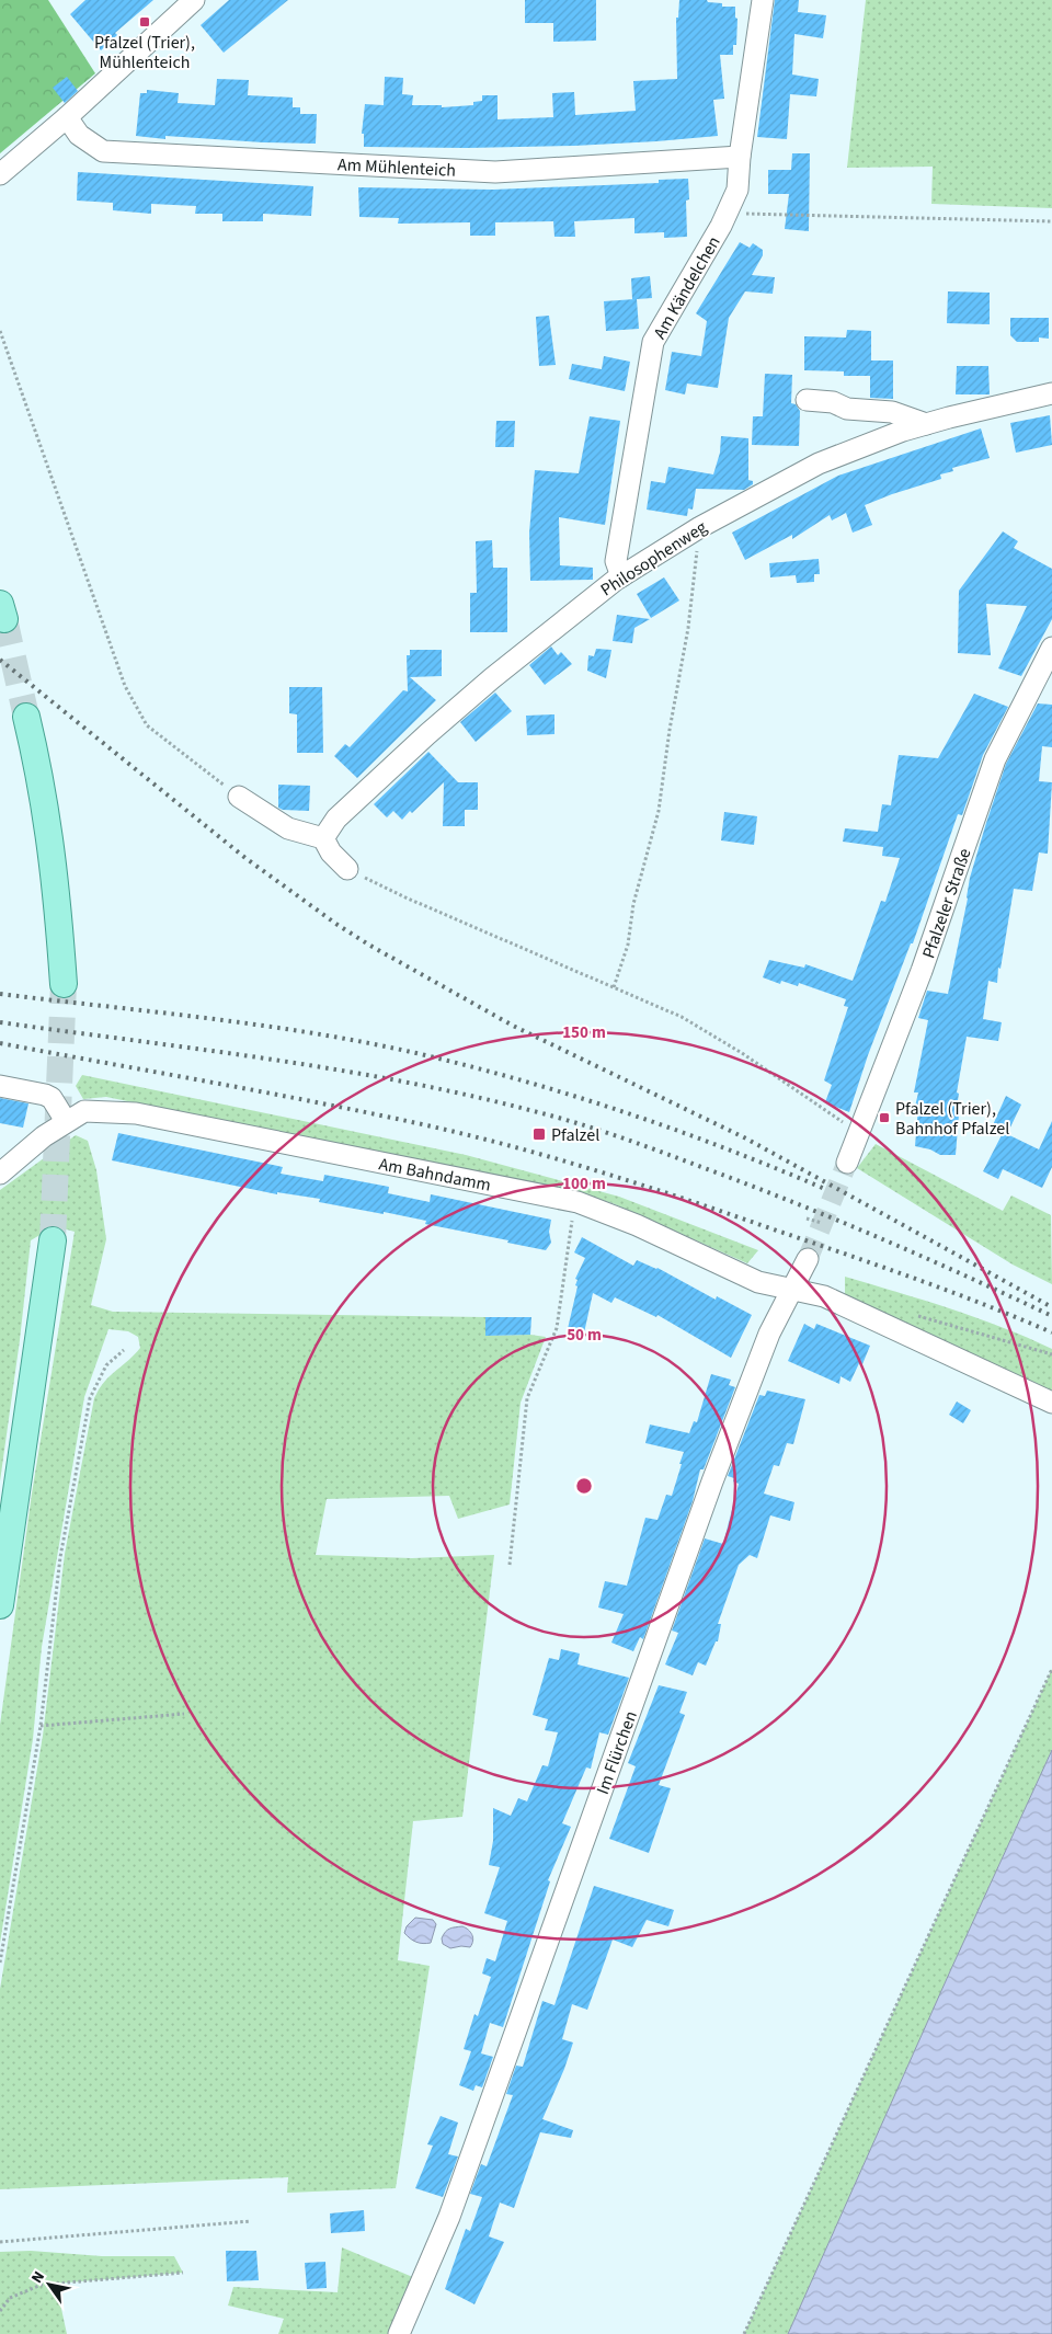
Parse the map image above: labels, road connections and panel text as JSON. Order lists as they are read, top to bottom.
{
  "streets": {
    "street": [
      "Am Mühlenteich",
      "Am Kändelchen",
      "Philosophenweg",
      "Pfalzeler Straße",
      "Am Bahndamm",
      "Im Flürchen"
    ]
  },
  "crossings": [
    ["Am Mühlenteich", "Am Kändelchen"],
    ["Am Kändelchen", "Philosophenweg"],
    ["Am Bahndamm", "Im Flürchen"]
  ],
  "places": {
    "transit": ["Pfalzel (Trier), Mühlenteich", "Pfalzel (Trier), Bahnhof Pfalzel", "Pfalzel"]
  },
  "north": "top left",
  "rings": ["150 m", "100 m", "50 m"]
}
